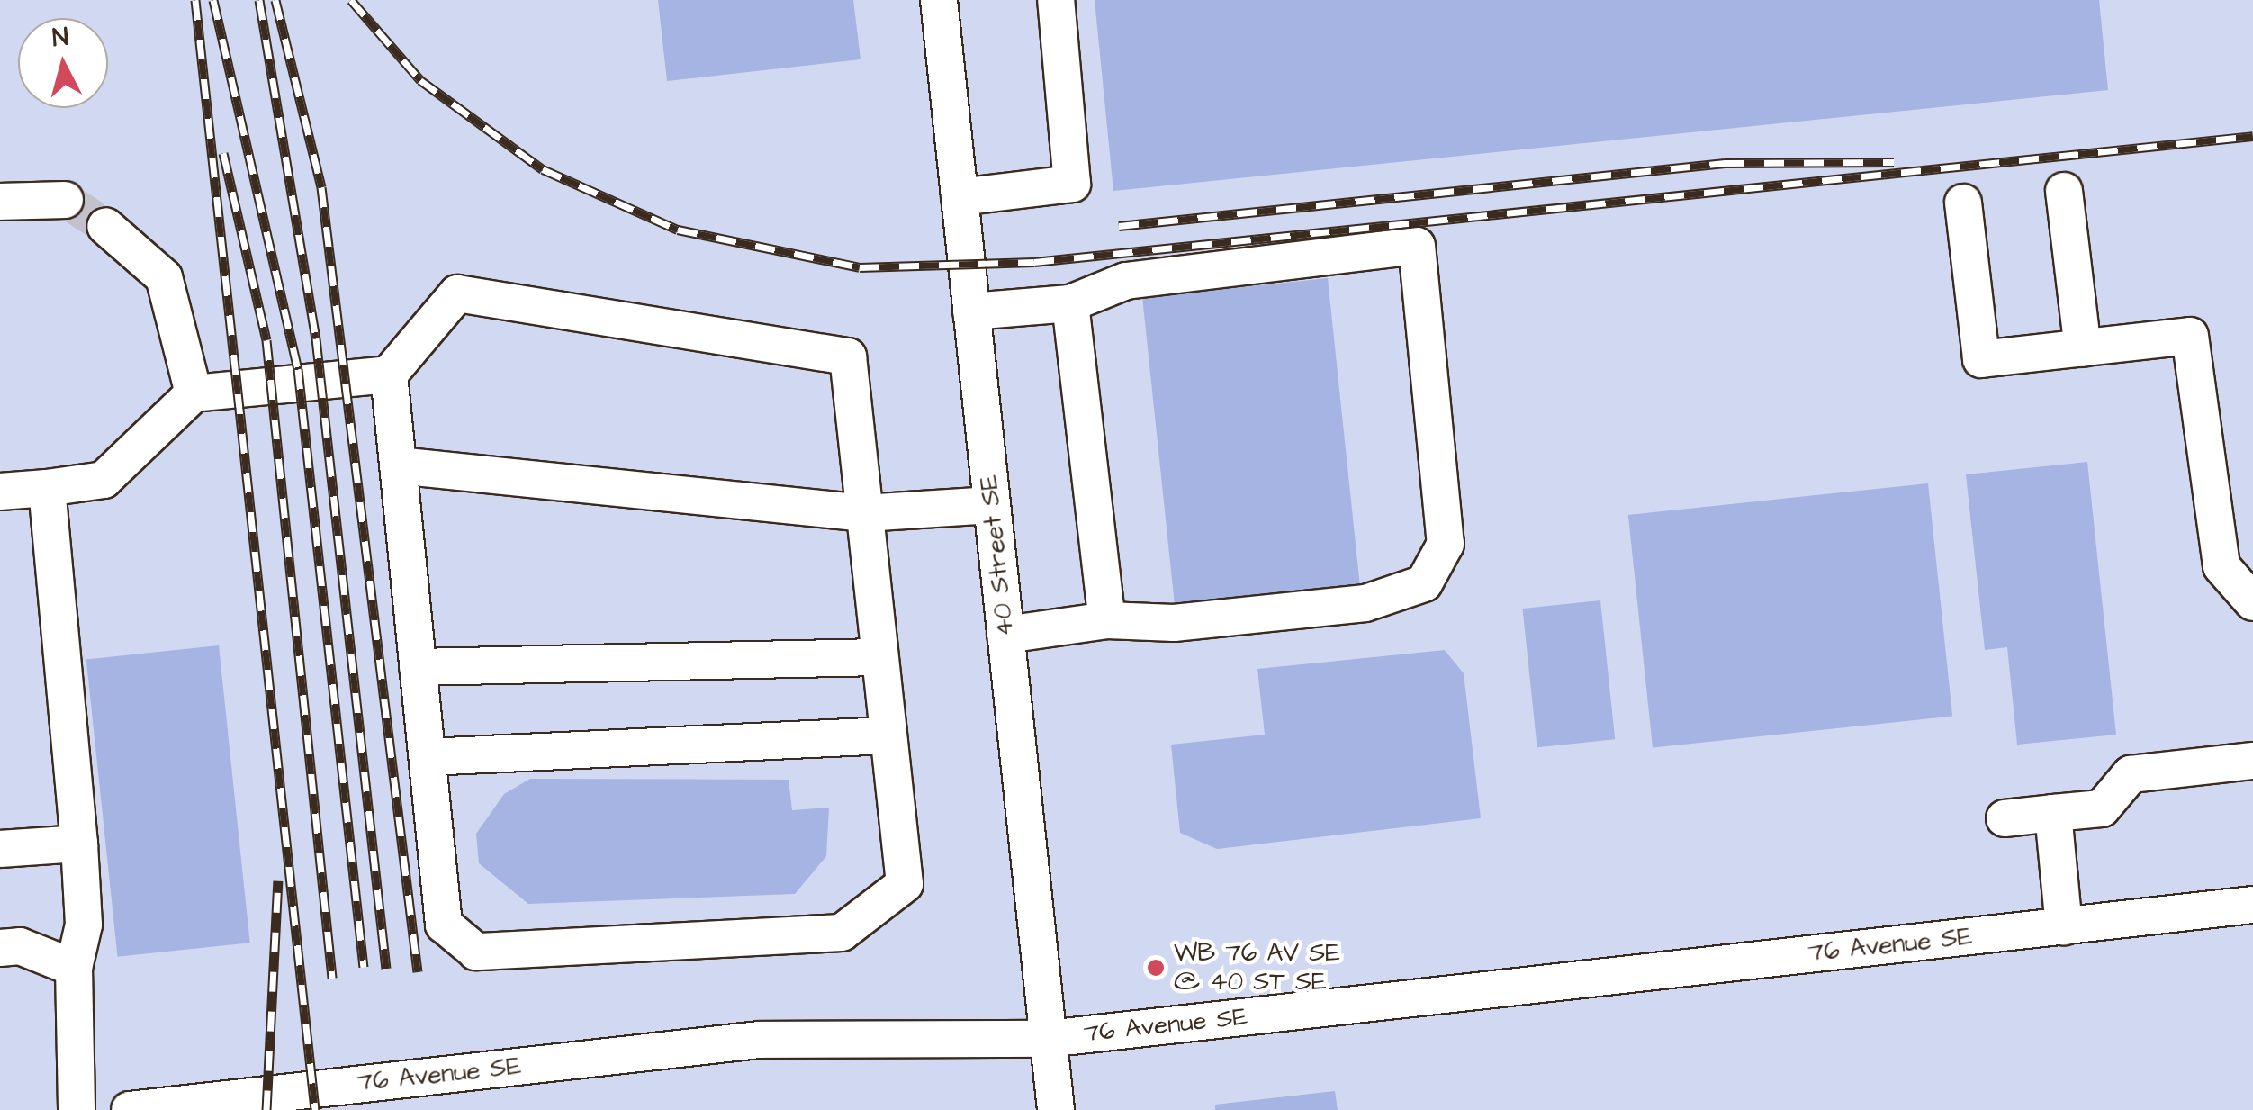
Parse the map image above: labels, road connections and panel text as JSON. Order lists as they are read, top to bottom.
{
  "streets": {
    "street": ["40 Street SE", "76 Avenue SE"]
  },
  "crossings": [
    ["40 Street SE", "76 Avenue SE"]
  ],
  "places": ["WB 76 AV SE @ 40 ST SE"],
  "north": "top"
}
